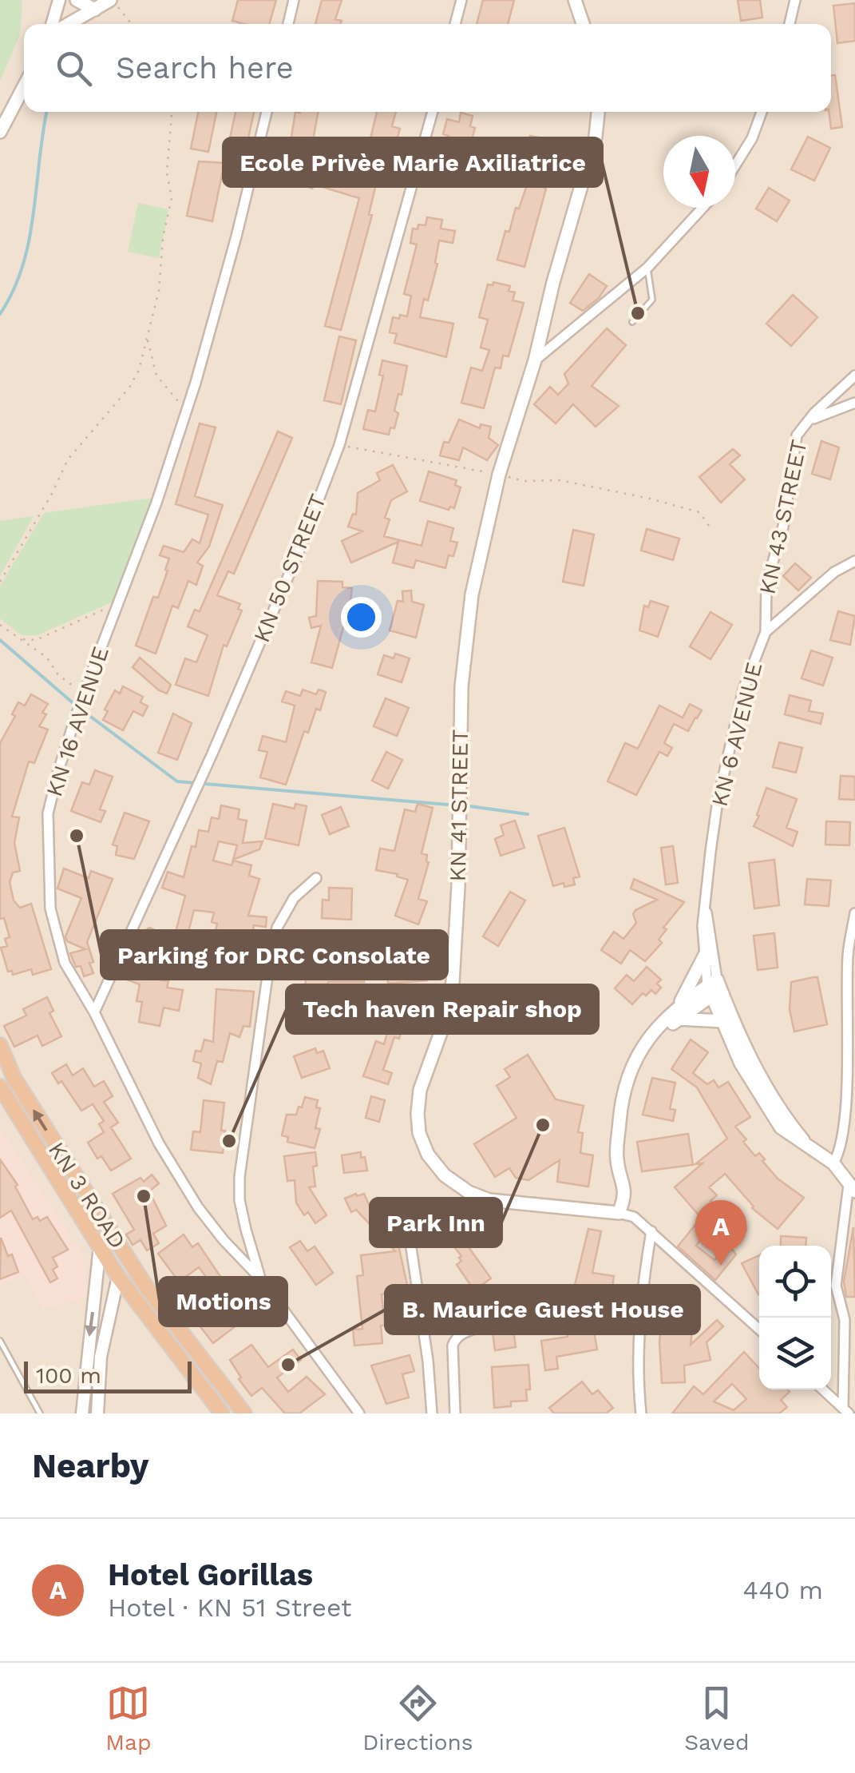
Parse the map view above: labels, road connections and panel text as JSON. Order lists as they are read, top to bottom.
{
  "streets": {
    "highway": ["KN 3 ROAD"],
    "main road": ["KN 6 AVENUE", "KN 41 STREET"],
    "street": ["KN 43 STREET", "KN 50 STREET", "KN 16 AVENUE"]
  },
  "crossings": [
    ["KN 43 STREET", "KN 6 AVENUE"],
    ["KN 50 STREET", "KN 16 AVENUE"]
  ],
  "places": [
    "Ecole Privèe Marie Axiliatrice",
    "Parking for DRC Consolate",
    "Park Inn",
    "Tech haven Repair shop",
    "Motions",
    "B. Maurice Guest House"
  ],
  "scale_bar": "100 m",
  "north": "bottom",
  "page": {
    "search": "Search here",
    "pins": "A",
    "scale": "100 m",
    "heading": "Nearby",
    "list": [
      {
        "mark": "A",
        "name": "Hotel Gorillas",
        "note": "Hotel · KN 51 Street",
        "value": "440 m"
      }
    ],
    "nav": ["Map", "Directions", "Saved"]
  }
}
